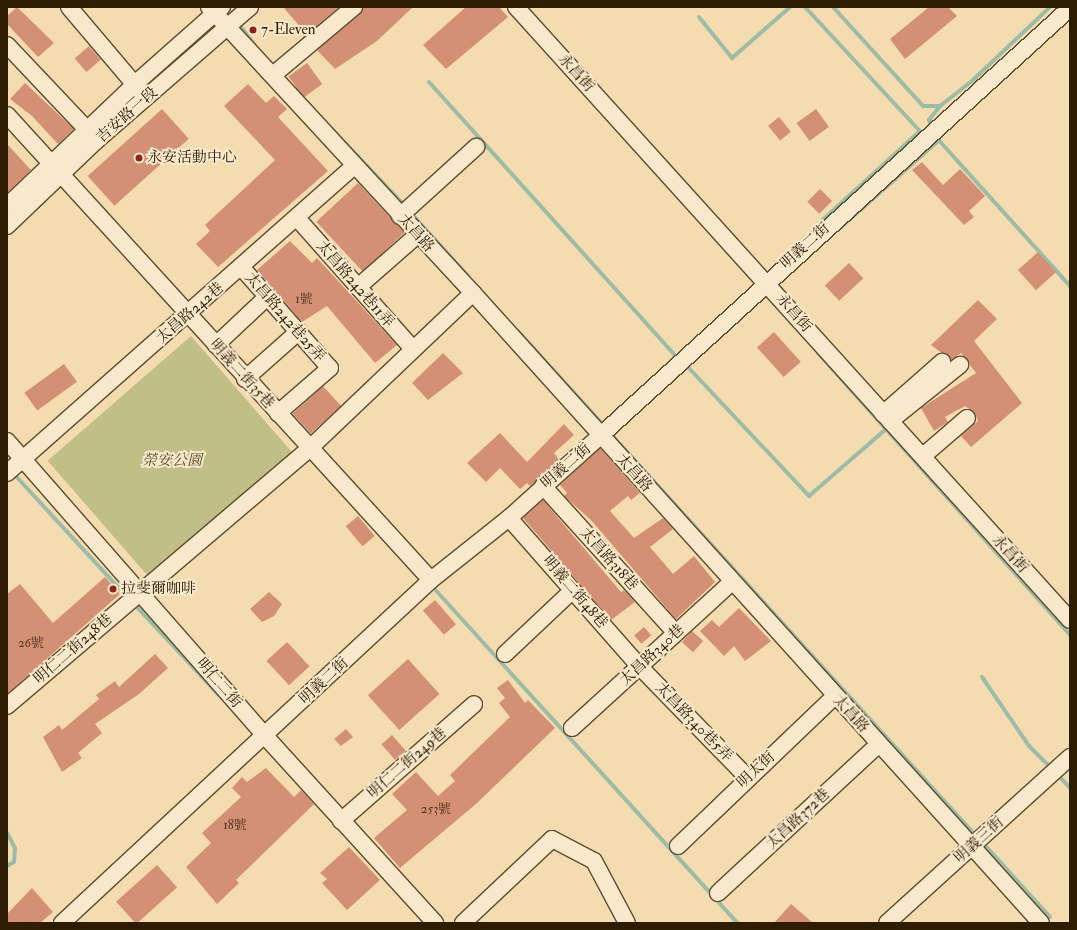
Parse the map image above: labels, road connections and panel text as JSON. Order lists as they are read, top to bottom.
{
  "streets": {
    "street": [
      "永昌街",
      "吉安路一段",
      "太昌路",
      "明義二街",
      "太昌路242巷11弄",
      "太昌路242巷",
      "太昌路242巷25弄",
      "明義二街35巷",
      "太昌路318巷",
      "明義二街48巷",
      "明仁二街248巷",
      "太昌路340巷",
      "明仁二街",
      "太昌路340巷5弄",
      "明仁二街249巷",
      "明太街",
      "太昌路372巷",
      "明義三街"
    ]
  },
  "crossings": [
    ["永昌街", "明義二街"],
    ["吉安路一段", "太昌路"],
    ["吉安路一段", "明義二街35巷"],
    ["太昌路", "明義二街"],
    ["太昌路", "太昌路242巷"],
    ["太昌路", "明仁二街248巷"],
    ["太昌路", "太昌路340巷"],
    ["太昌路", "明太街"],
    ["太昌路", "太昌路372巷"],
    ["太昌路", "明義三街"],
    ["明義二街", "明義二街35巷"],
    ["明義二街", "太昌路318巷"],
    ["明義二街", "明義二街48巷"],
    ["明義二街", "明仁二街"],
    ["太昌路242巷11弄", "太昌路242巷"],
    ["太昌路242巷11弄", "明仁二街248巷"],
    ["太昌路242巷", "太昌路242巷25弄"],
    ["太昌路242巷", "明義二街35巷"],
    ["太昌路242巷", "明仁二街"],
    ["太昌路242巷25弄", "明義二街35巷"],
    ["明義二街35巷", "明仁二街248巷"],
    ["太昌路318巷", "太昌路340巷"],
    ["明義二街48巷", "太昌路340巷"],
    ["明義二街48巷", "太昌路340巷5弄"],
    ["明仁二街248巷", "明仁二街"],
    ["太昌路340巷", "太昌路340巷5弄"],
    ["明仁二街", "明仁二街249巷"],
    ["太昌路340巷5弄", "明太街"]
  ],
  "parks": ["榮安公園"],
  "places": ["7-Eleven", "永安活動中心", "拉斐爾咖啡"],
  "house_numbers": [
    "1號",
    "26號",
    "253號",
    "18號"
  ]
}
